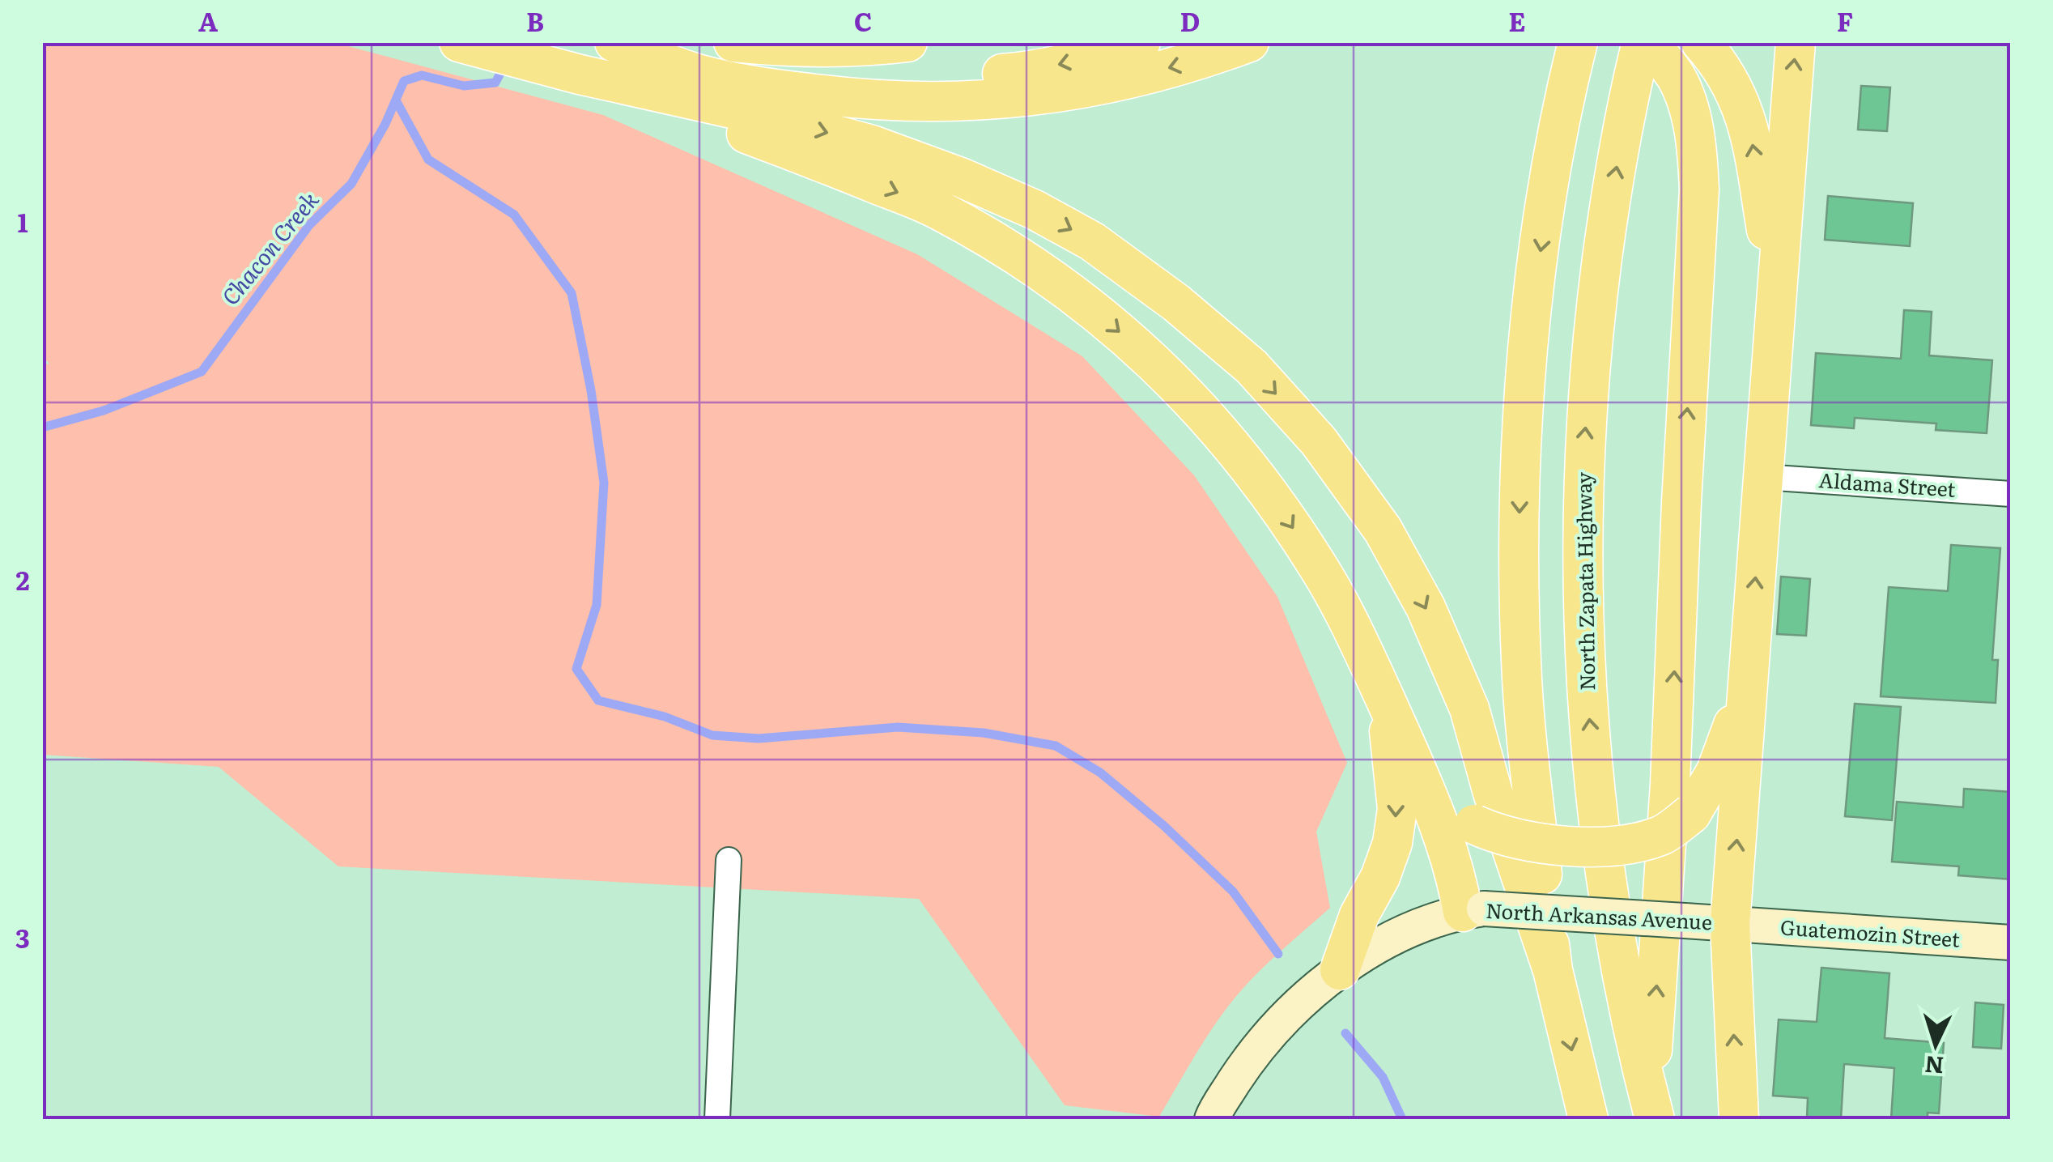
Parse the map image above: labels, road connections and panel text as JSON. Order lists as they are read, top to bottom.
{
  "streets": {
    "main road": ["North Zapata Highway", "North Arkansas Avenue", "Guatemozin Street"],
    "street": ["Aldama Street"]
  },
  "crossings": [
    ["North Arkansas Avenue", "Guatemozin Street"]
  ],
  "water": ["Chacon Creek"],
  "north": "bottom",
  "grid": {
    "columns": [
      "A",
      "B",
      "C",
      "D",
      "E",
      "F"
    ],
    "rows": ["1", "2", "3"]
  }
}
